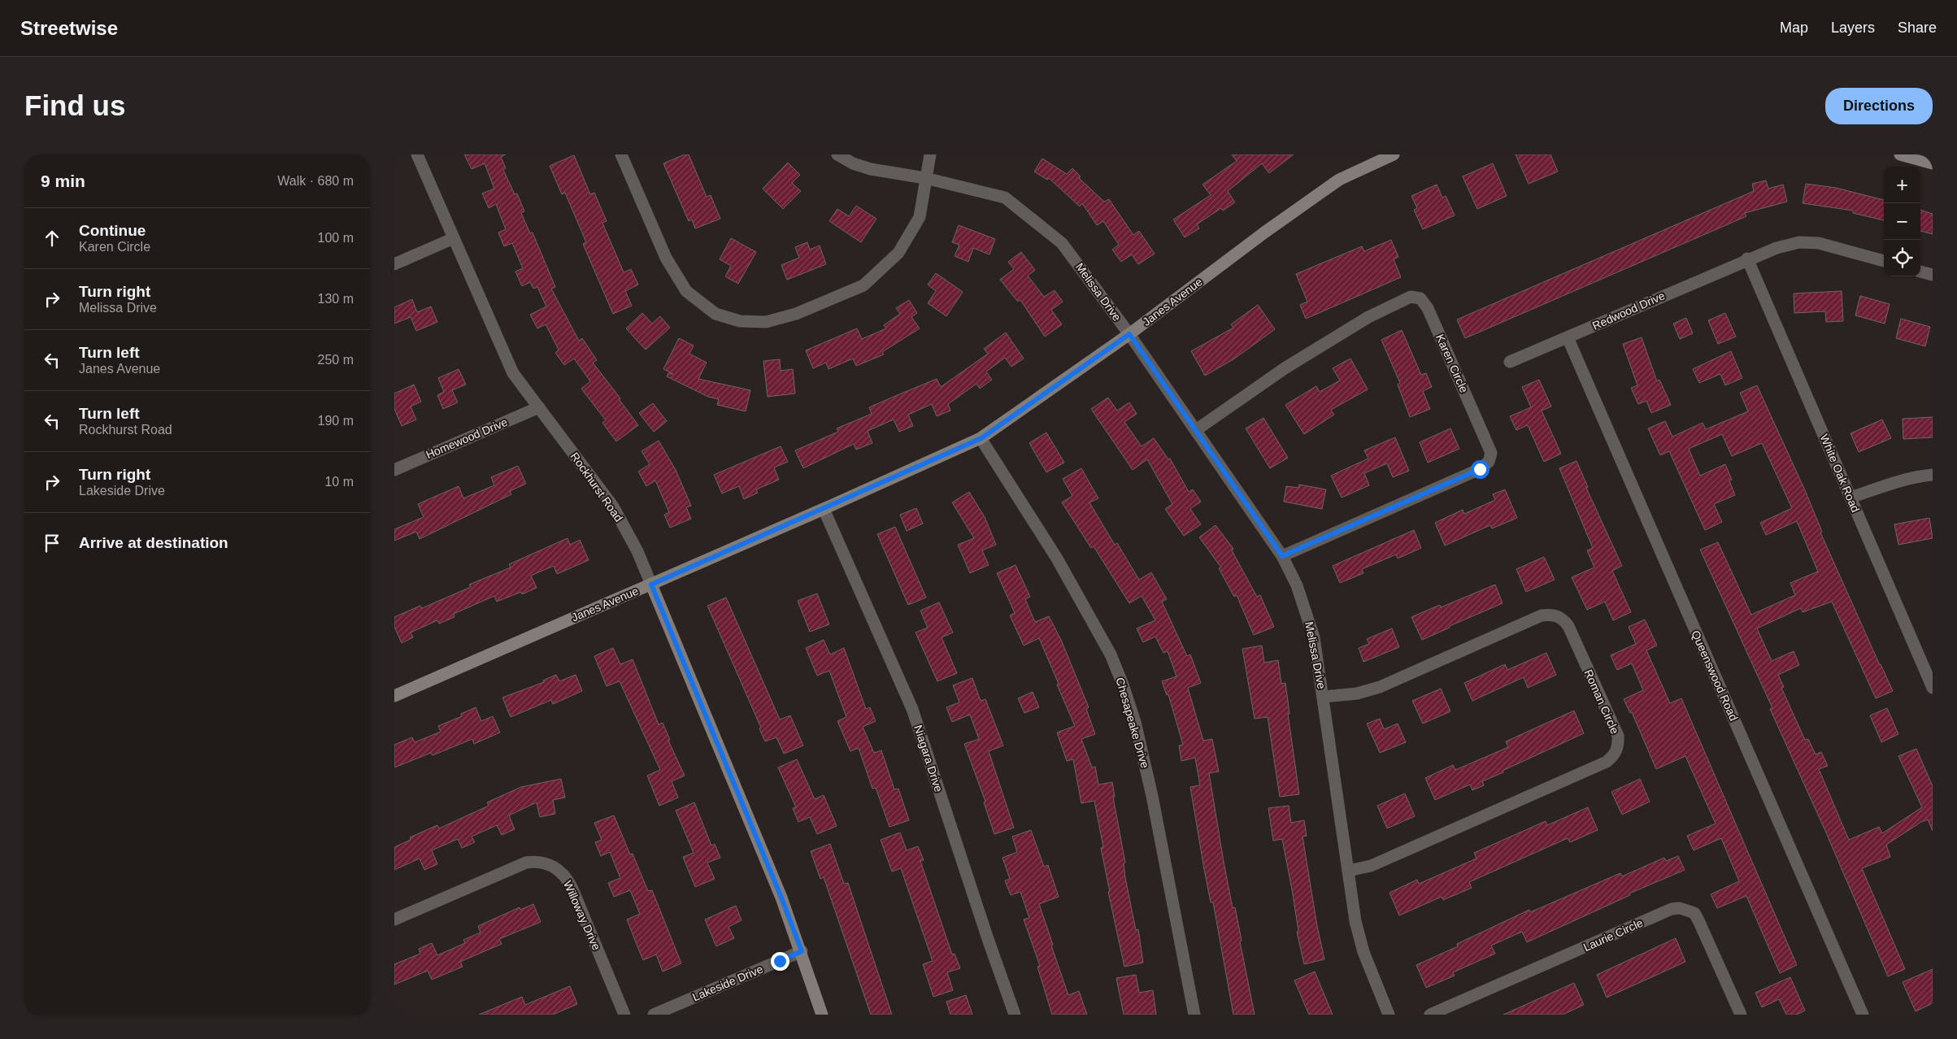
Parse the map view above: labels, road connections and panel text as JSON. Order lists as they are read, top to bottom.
{
  "streets": {
    "street": [
      "Melissa Drive",
      "Janes Avenue",
      "Redwood Drive",
      "Karen Circle",
      "Homewood Drive",
      "White Oak Road",
      "Rockhurst Road",
      "Queenswood Road",
      "Roman Circle",
      "Chesapeake Drive",
      "Niagara Drive",
      "Willoway Drive",
      "Laurie Circle",
      "Lakeside Drive"
    ]
  },
  "crossings": [
    ["Melissa Drive", "Janes Avenue"],
    ["Melissa Drive", "Karen Circle"],
    ["Melissa Drive", "Roman Circle"],
    ["Janes Avenue", "Rockhurst Road"],
    ["Janes Avenue", "Chesapeake Drive"],
    ["Janes Avenue", "Niagara Drive"],
    ["Redwood Drive", "White Oak Road"],
    ["Redwood Drive", "Queenswood Road"],
    ["Homewood Drive", "Rockhurst Road"],
    ["Rockhurst Road", "Lakeside Drive"]
  ],
  "page": {
    "header": "Streetwise",
    "nav": ["Map", "Layers", "Share"],
    "buttons": "Directions",
    "title": "Find us",
    "heading": ["9 min", "Walk · 680 m"],
    "map_buttons": ["+", "−"],
    "list": [
      ["Continue", "Karen Circle", "100 m"],
      ["Turn right", "Melissa Drive", "130 m"],
      ["Turn left", "Janes Avenue", "250 m"],
      ["Turn left", "Rockhurst Road", "190 m"],
      ["Turn right", "Lakeside Drive", "10 m"],
      "Arrive at destination"
    ]
  }
}
